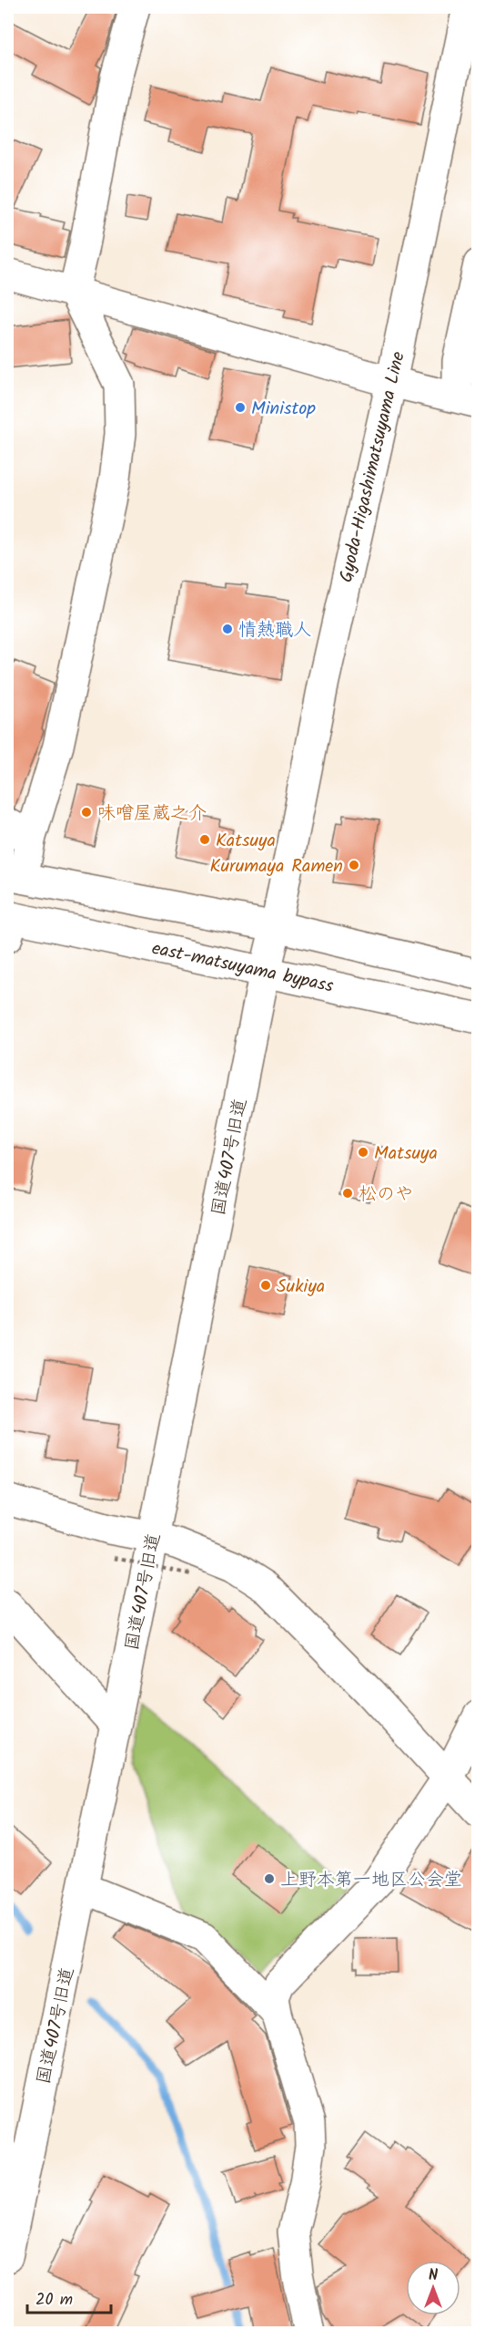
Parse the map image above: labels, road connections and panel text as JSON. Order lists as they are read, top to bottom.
{
  "streets": {
    "main road": ["Gyoda-Higashimatsuyama Line", "east-matsuyama bypass", "国道407号旧道"]
  },
  "crossings": [
    ["Gyoda-Higashimatsuyama Line", "国道407号旧道"],
    ["east-matsuyama bypass", "国道407号旧道"]
  ],
  "places": [
    "Ministop",
    "情熱職人",
    "味噌屋蔵之介",
    "Katsuya",
    "Kurumaya Ramen",
    "Matsuya",
    "松のや",
    "Sukiya",
    "上野本第一地区公会堂"
  ],
  "scale_bar": "20 m",
  "north": "top"
}
